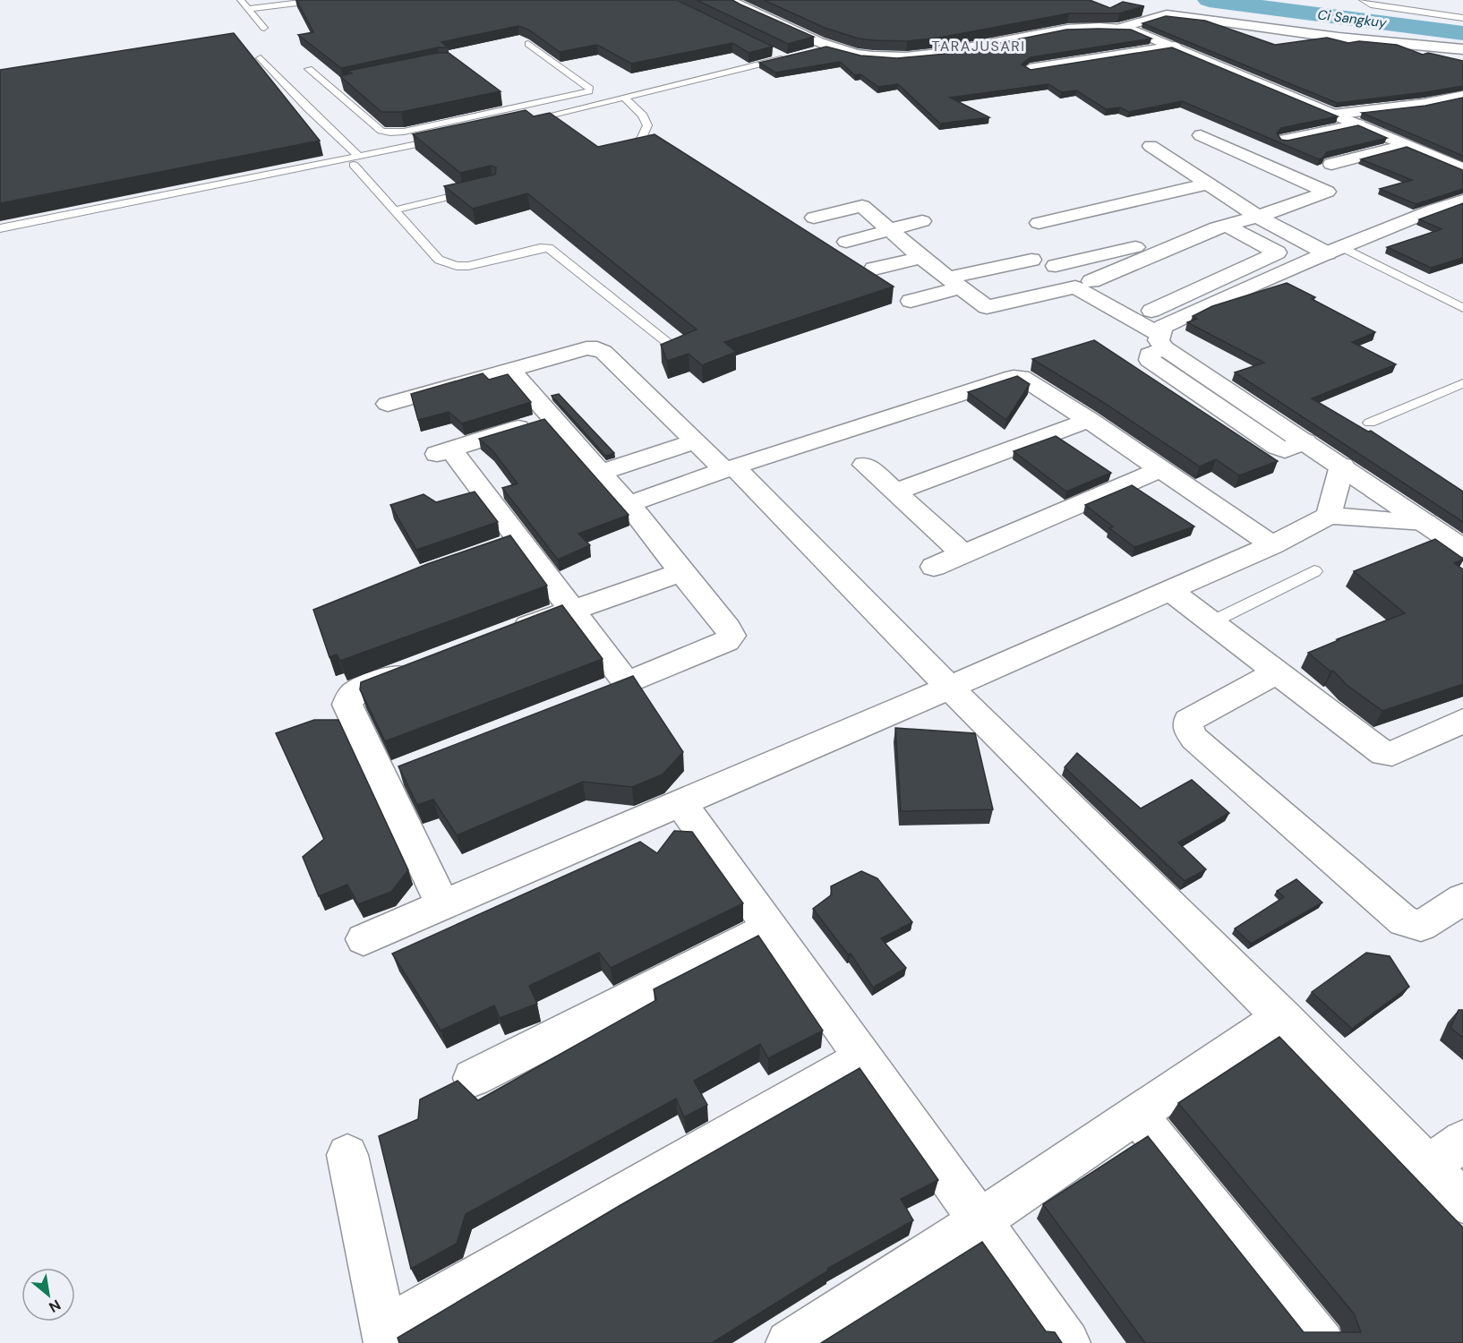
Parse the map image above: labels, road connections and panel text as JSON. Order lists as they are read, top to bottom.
{
  "districts": ["TARAJUSARI"],
  "water": ["Ci Sangkuy"],
  "north": "bottom right"
}
